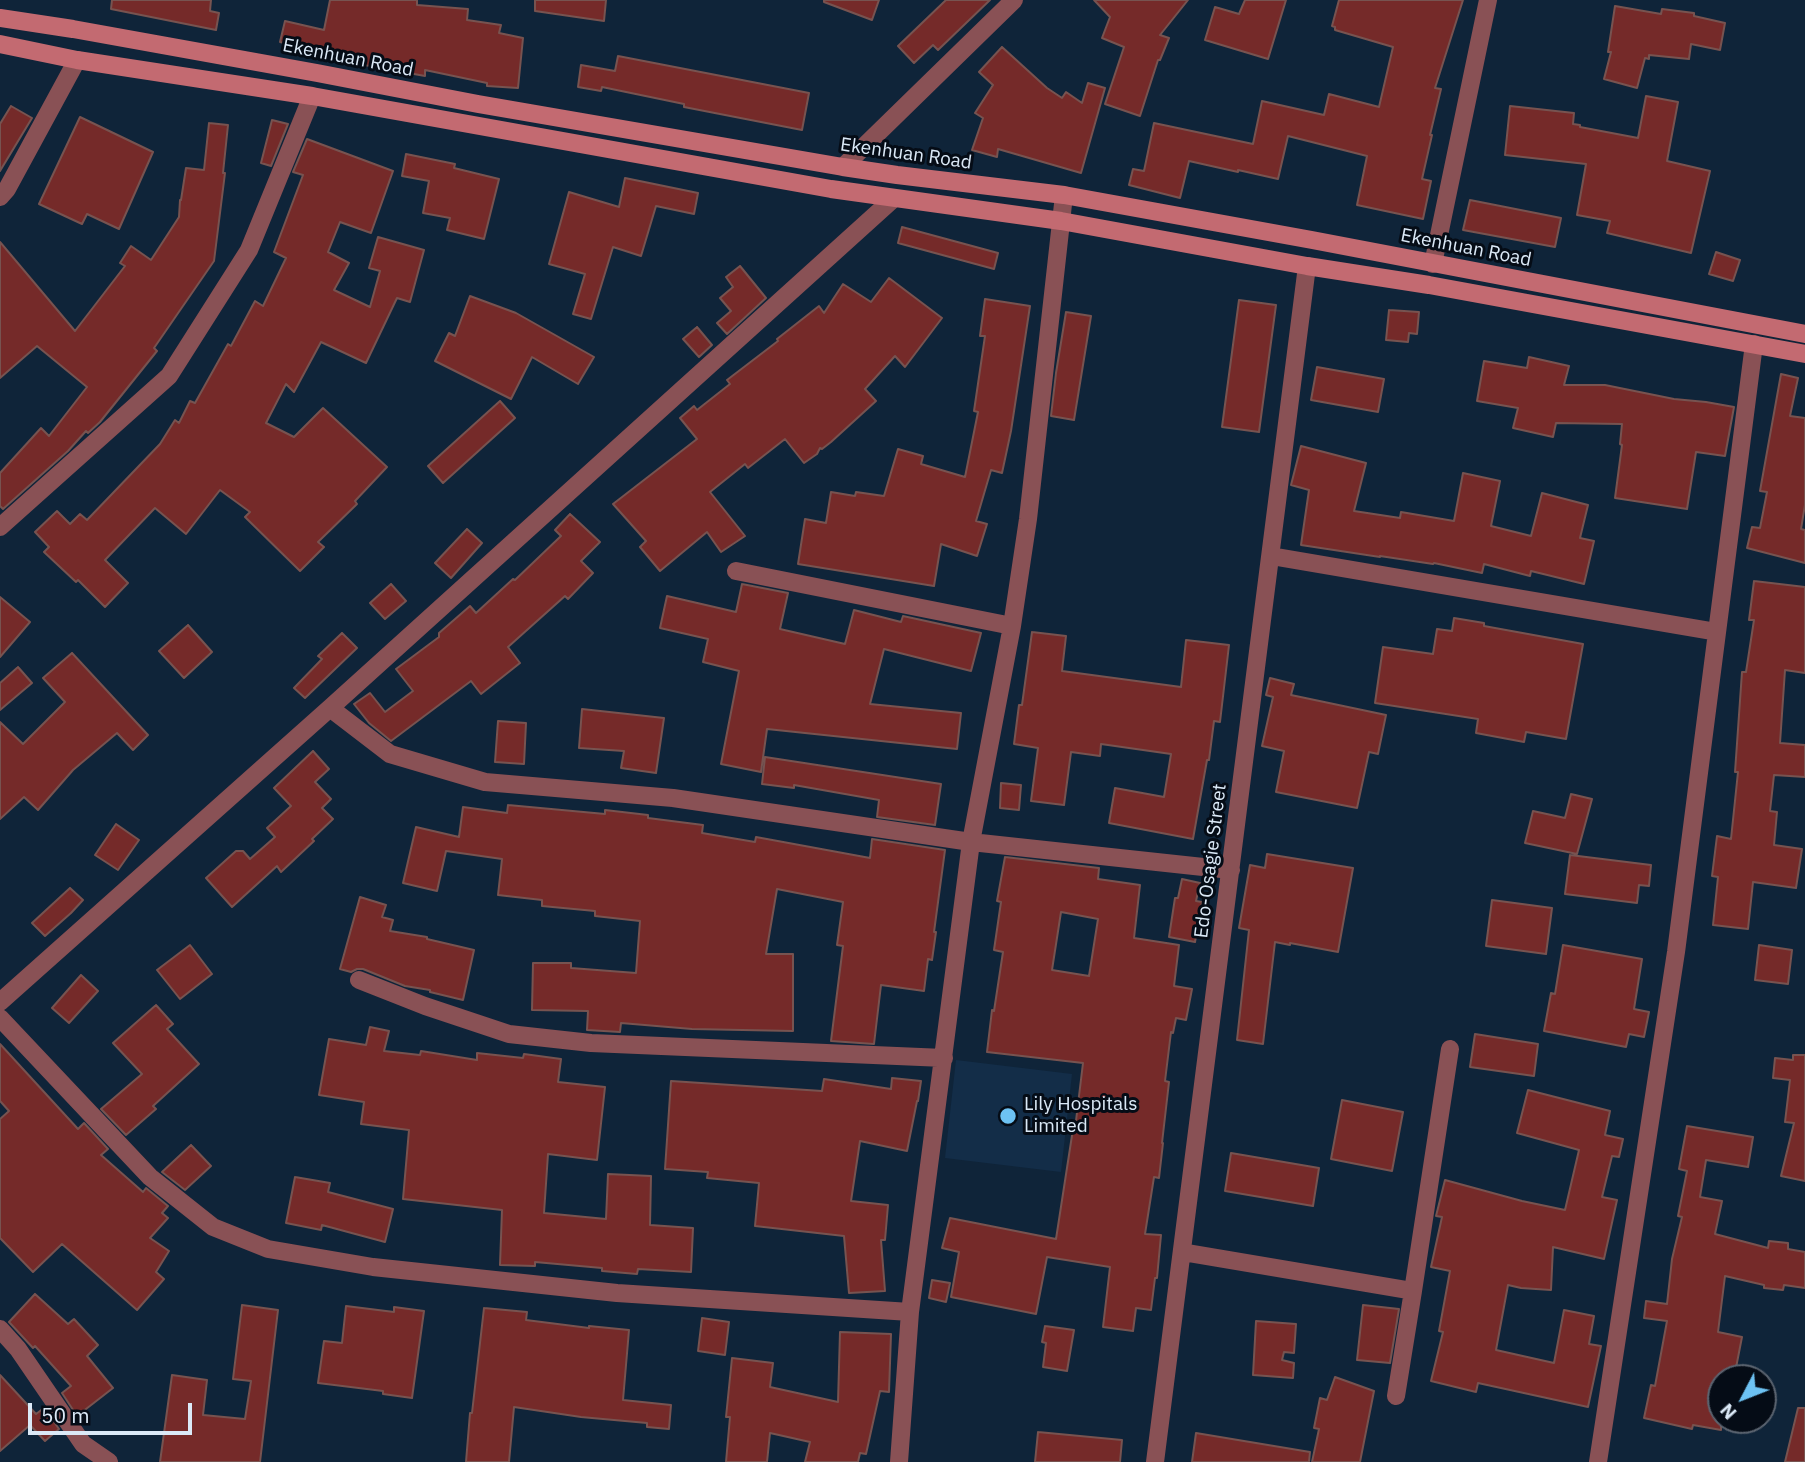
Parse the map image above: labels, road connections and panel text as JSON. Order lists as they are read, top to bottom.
{
  "streets": {
    "main road": ["Ekenhuan Road"],
    "street": ["Edo-Osagie Street"]
  },
  "places": ["Lily Hospitals Limited"],
  "scale_bar": "50 m",
  "north": "bottom left"
}
